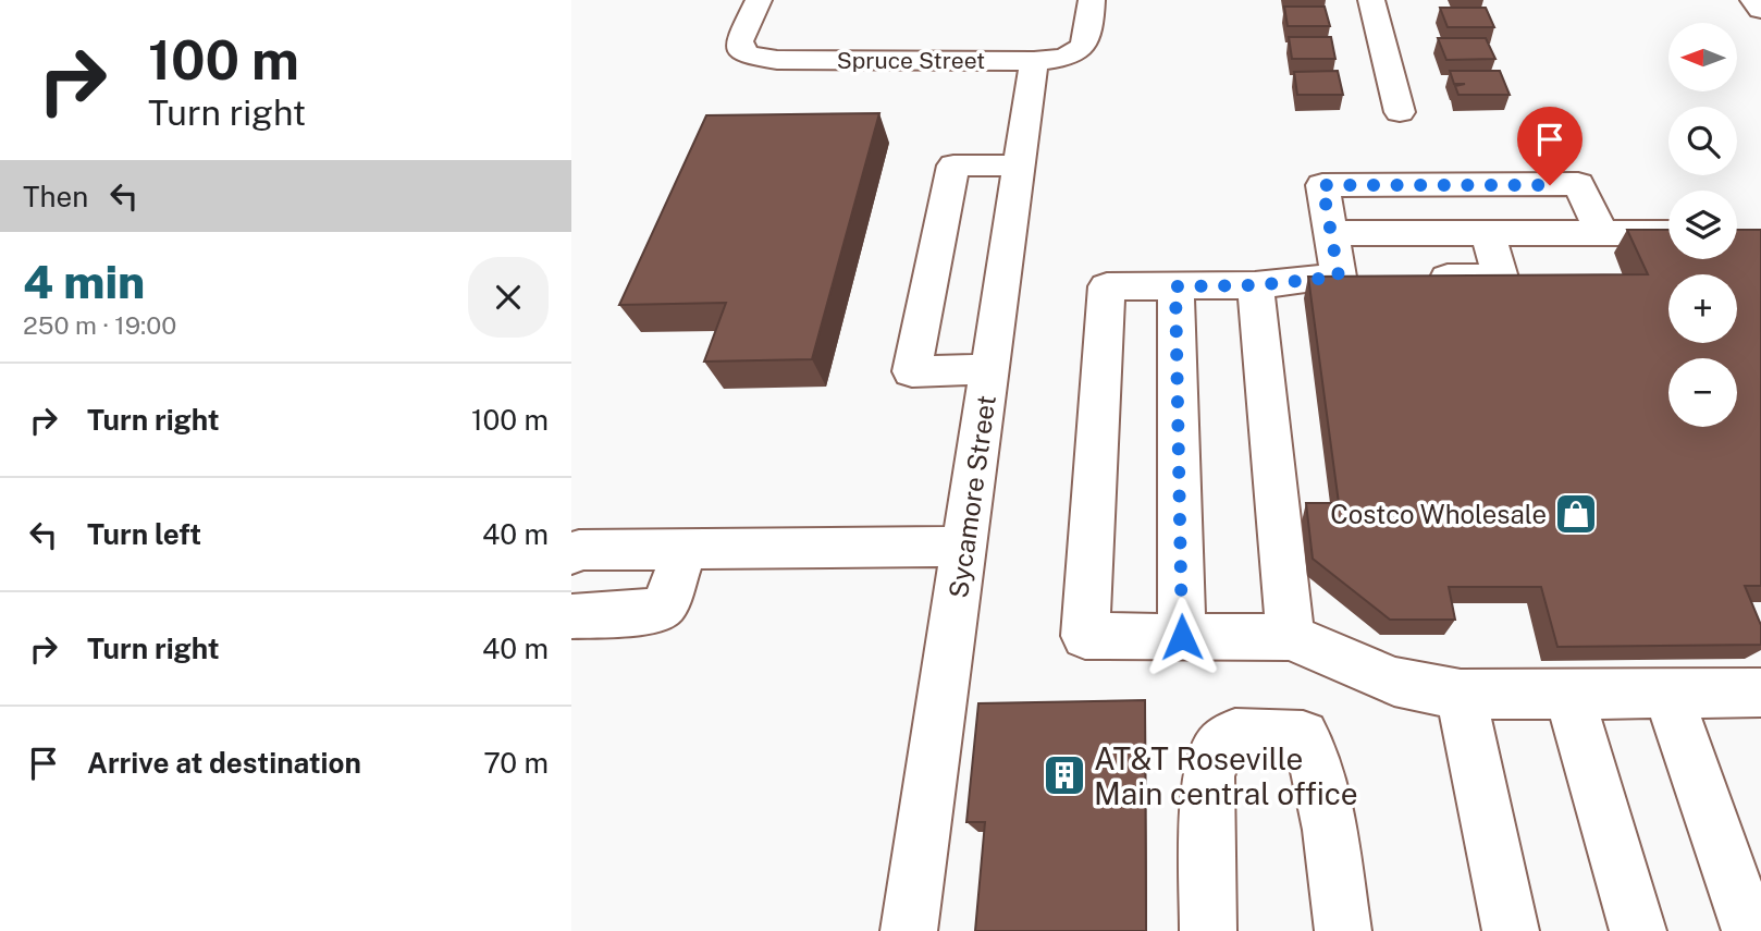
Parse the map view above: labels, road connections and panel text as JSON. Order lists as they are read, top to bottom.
{
  "streets": {
    "street": ["Spruce Street", "Sycamore Street"]
  },
  "crossings": [
    ["Spruce Street", "Sycamore Street"]
  ],
  "places": {
    "shop": ["Costco Wholesale"],
    "building": ["AT&T Roseville Main central office"]
  },
  "north": "left",
  "page": {
    "turn": ["100 m", "Turn right"],
    "map_buttons": ["+", "−"],
    "then": "Then",
    "heading": ["4 min", "250 m · 19:00"],
    "list": [
      {
        "name": "Turn right",
        "value": "100 m"
      },
      {
        "name": "Turn left",
        "value": "40 m"
      },
      {
        "name": "Turn right",
        "value": "40 m"
      },
      {
        "name": "Arrive at destination",
        "value": "70 m"
      }
    ]
  }
}
